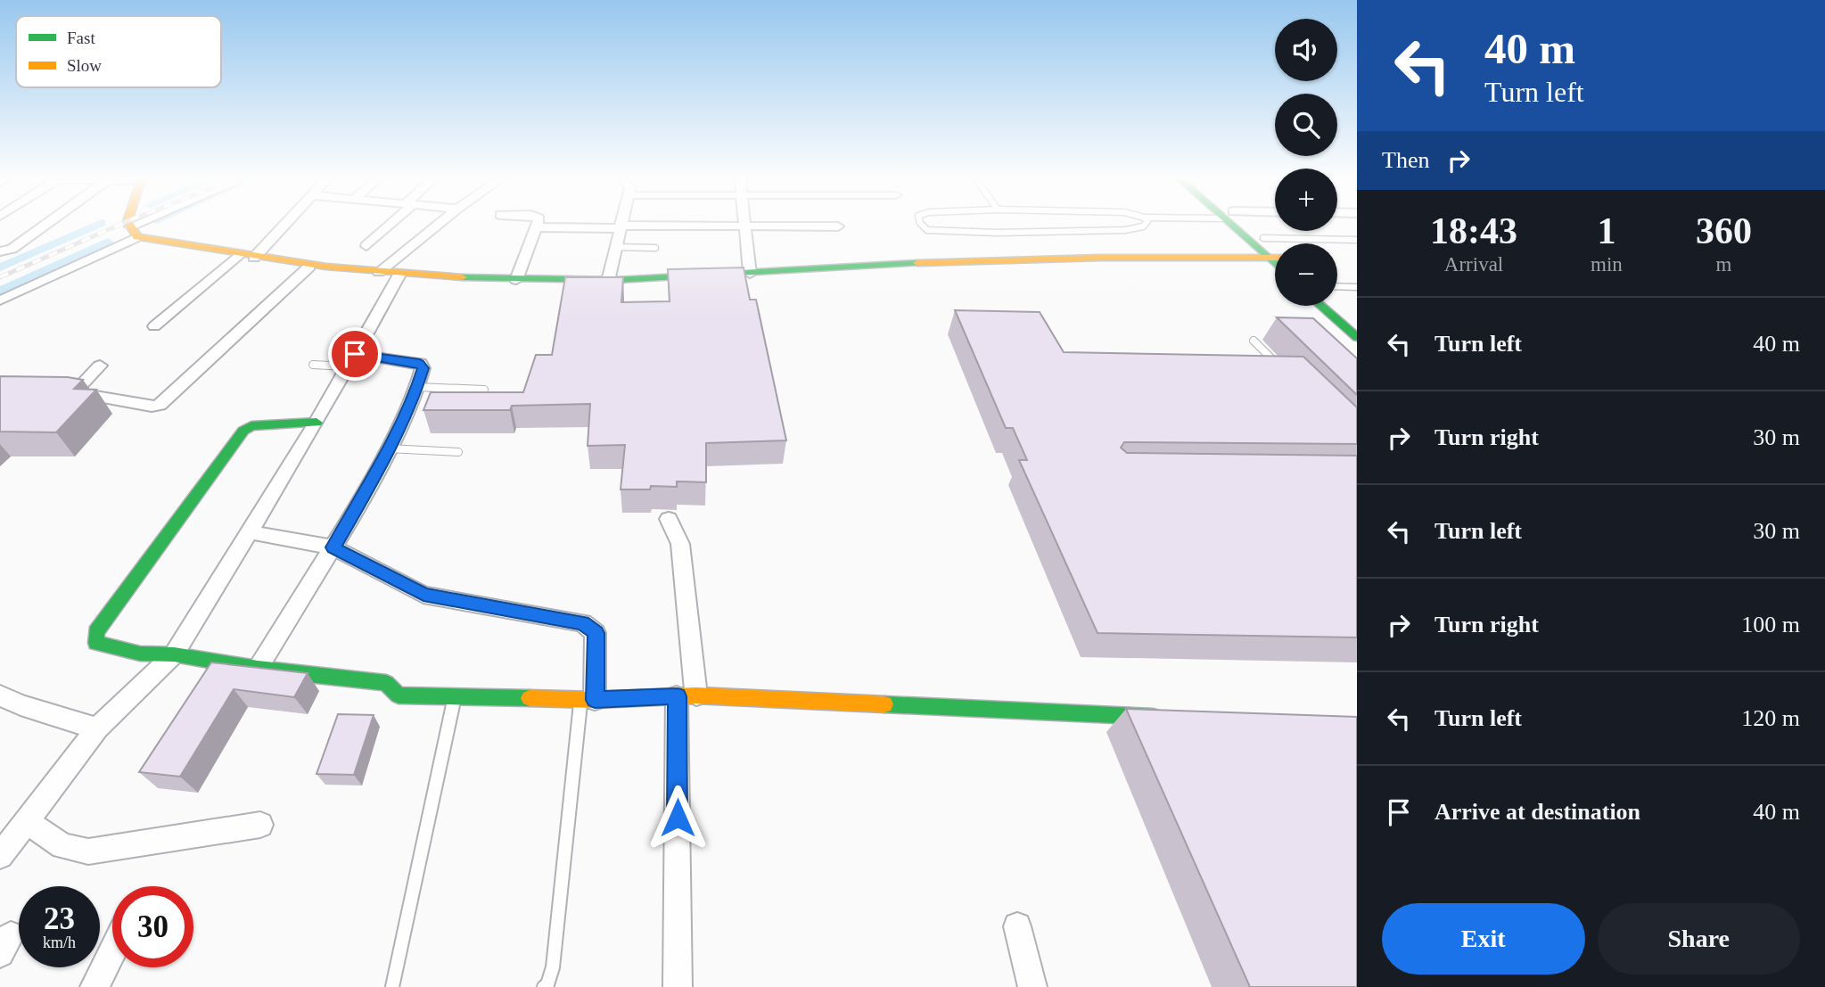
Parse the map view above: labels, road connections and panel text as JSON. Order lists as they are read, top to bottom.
{
  "legend": ["Fast", "Slow"],
  "page": {
    "turn": ["40 m", "Turn left"],
    "map_buttons": ["+", "−"],
    "then": "Then",
    "eta": [
      "18:43",
      "Arrival",
      "1",
      "min",
      "360",
      "m"
    ],
    "list": [
      {
        "name": "Turn left",
        "value": "40 m"
      },
      {
        "name": "Turn right",
        "value": "30 m"
      },
      {
        "name": "Turn left",
        "value": "30 m"
      },
      {
        "name": "Turn right",
        "value": "100 m"
      },
      {
        "name": "Turn left",
        "value": "120 m"
      },
      {
        "name": "Arrive at destination",
        "value": "40 m"
      }
    ],
    "speed": "23 km/h",
    "limit": "30",
    "buttons": ["Exit", "Share"]
  }
}
